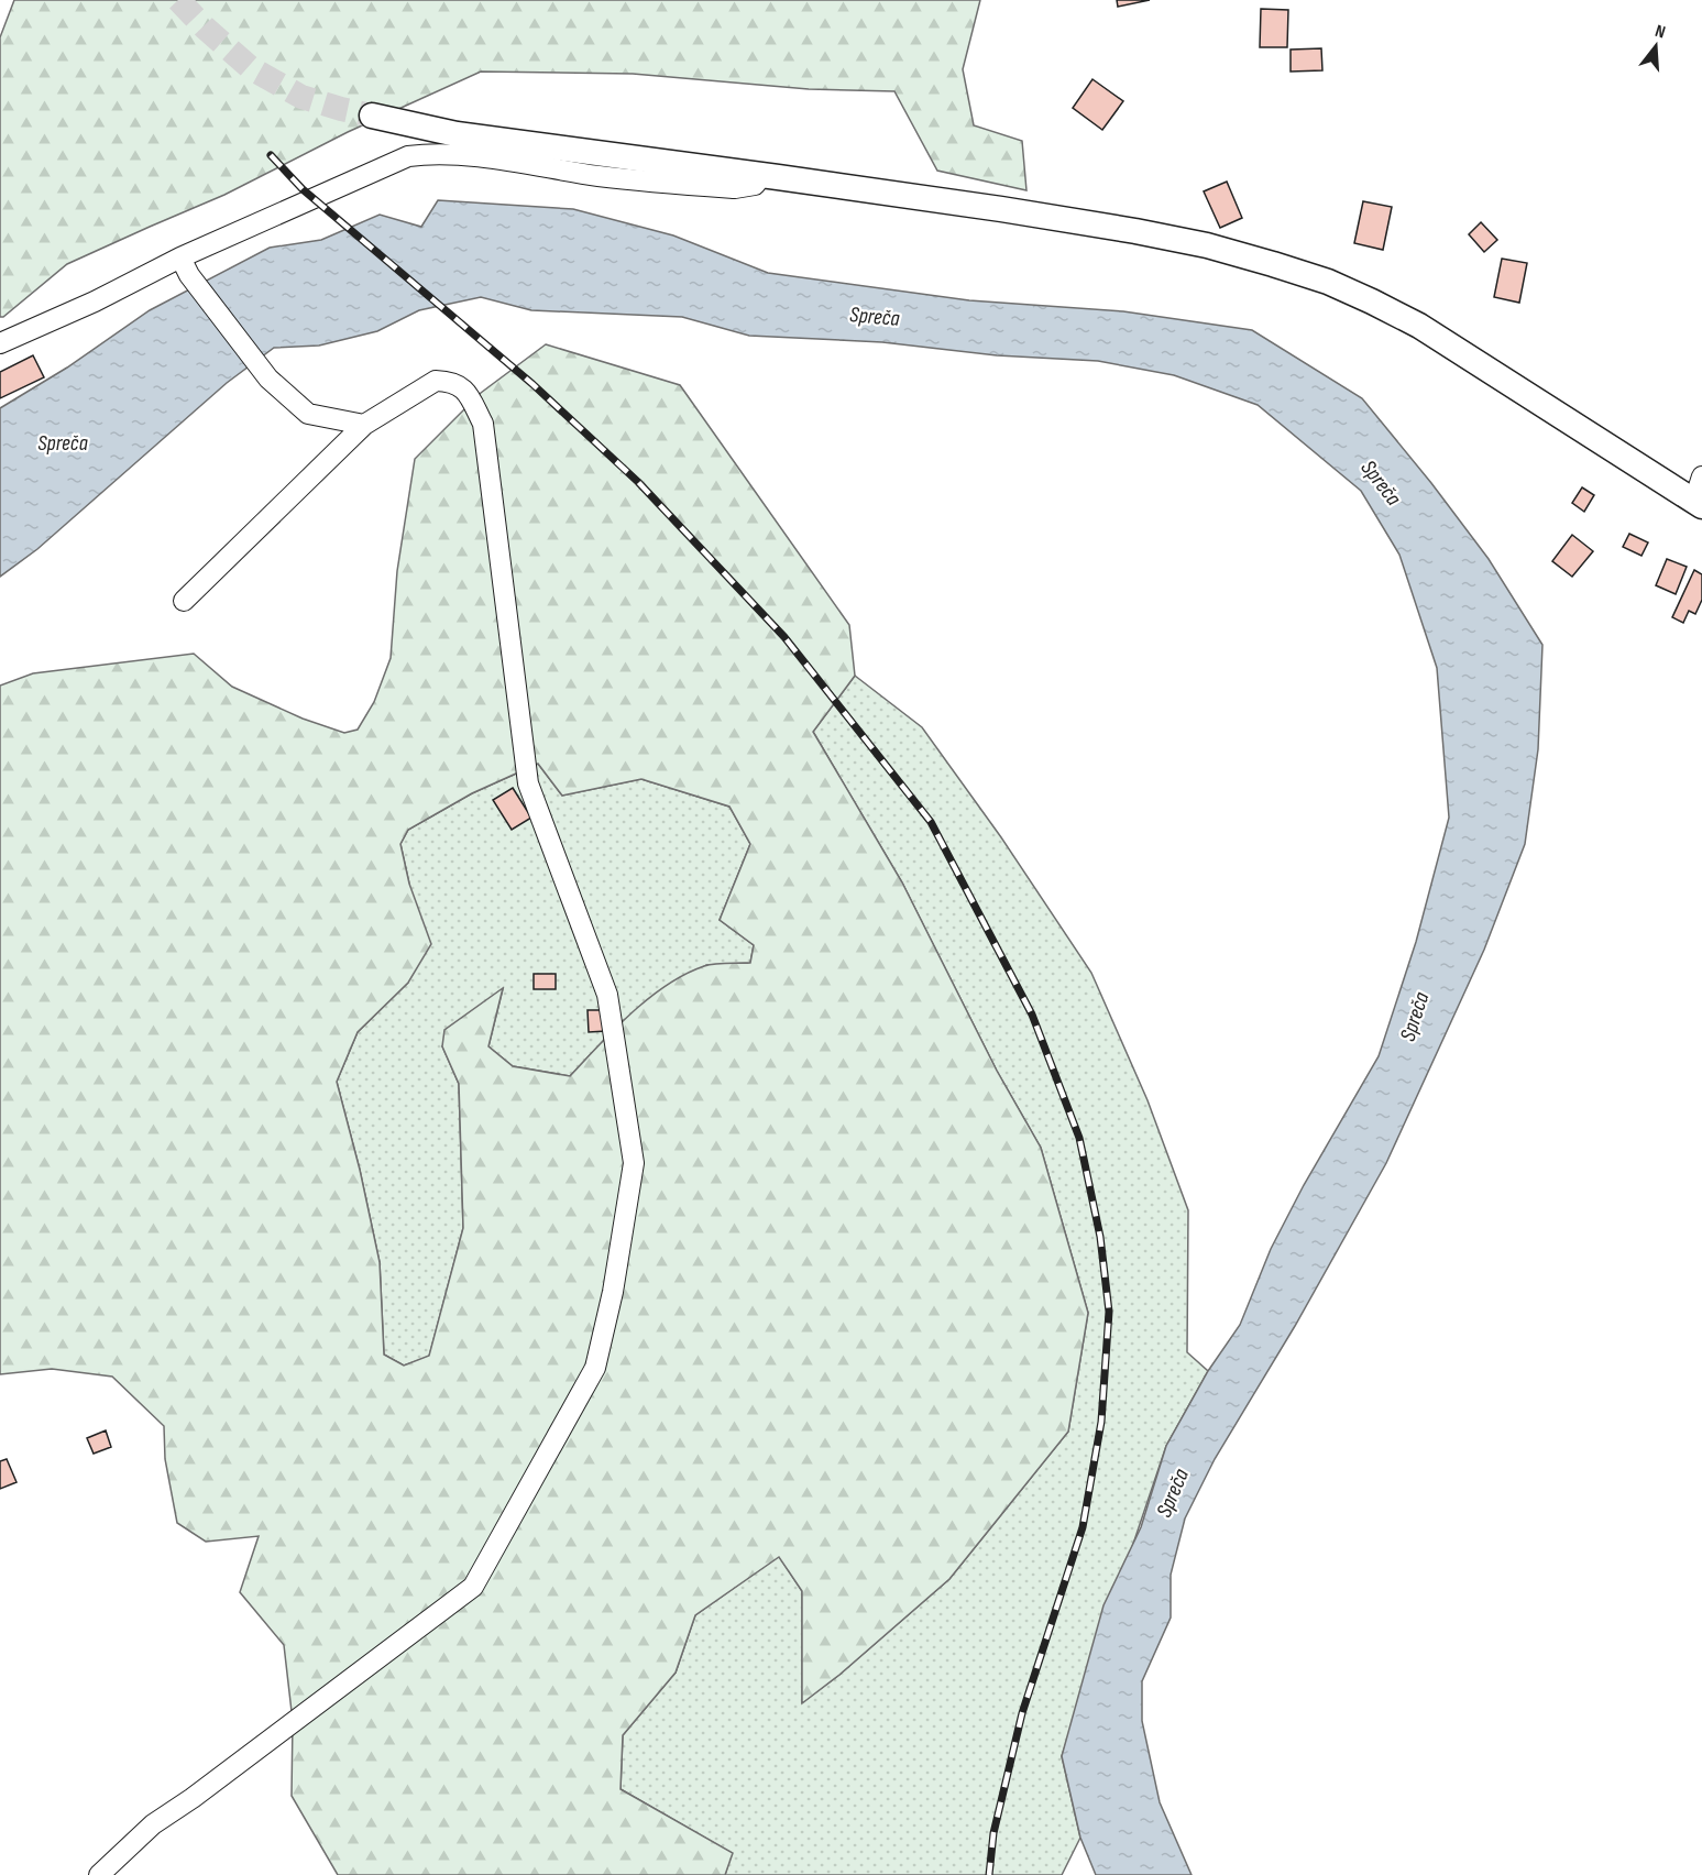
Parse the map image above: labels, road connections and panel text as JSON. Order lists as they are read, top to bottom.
{
  "water": ["Spreča"],
  "north": "top"
}
